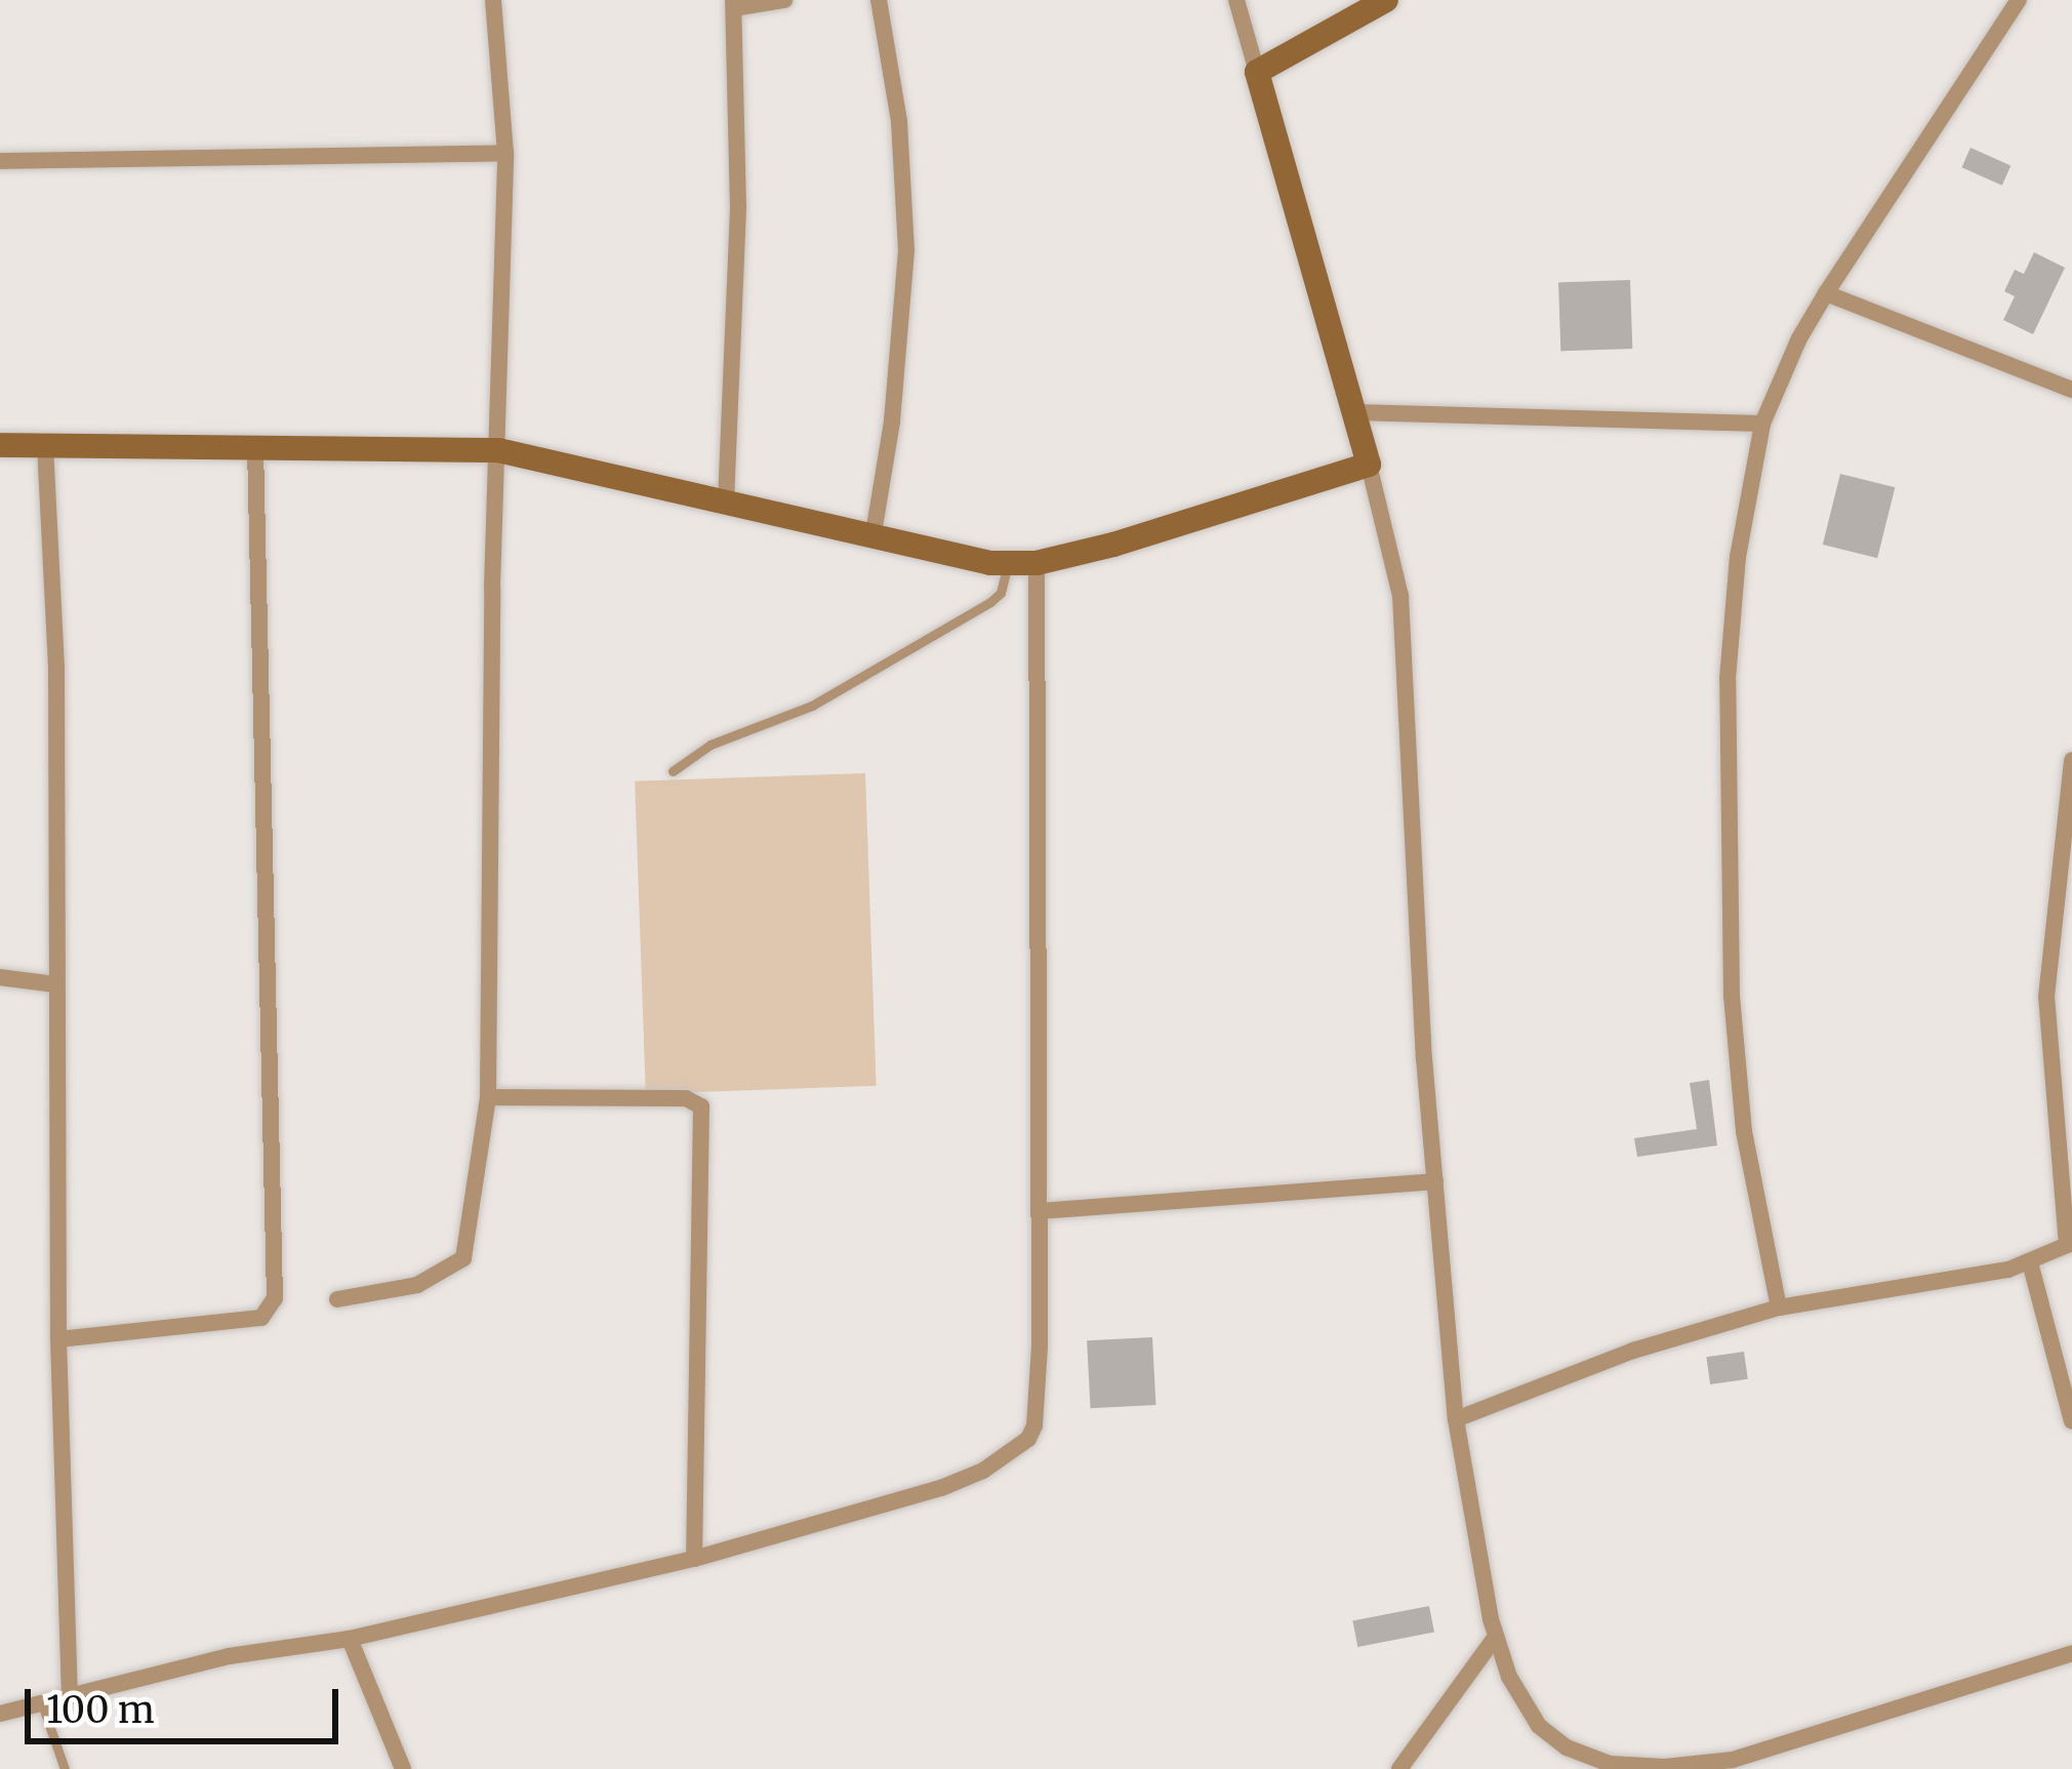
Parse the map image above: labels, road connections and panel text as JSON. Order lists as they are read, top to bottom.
{
  "scale_bar": "100 m"
}
